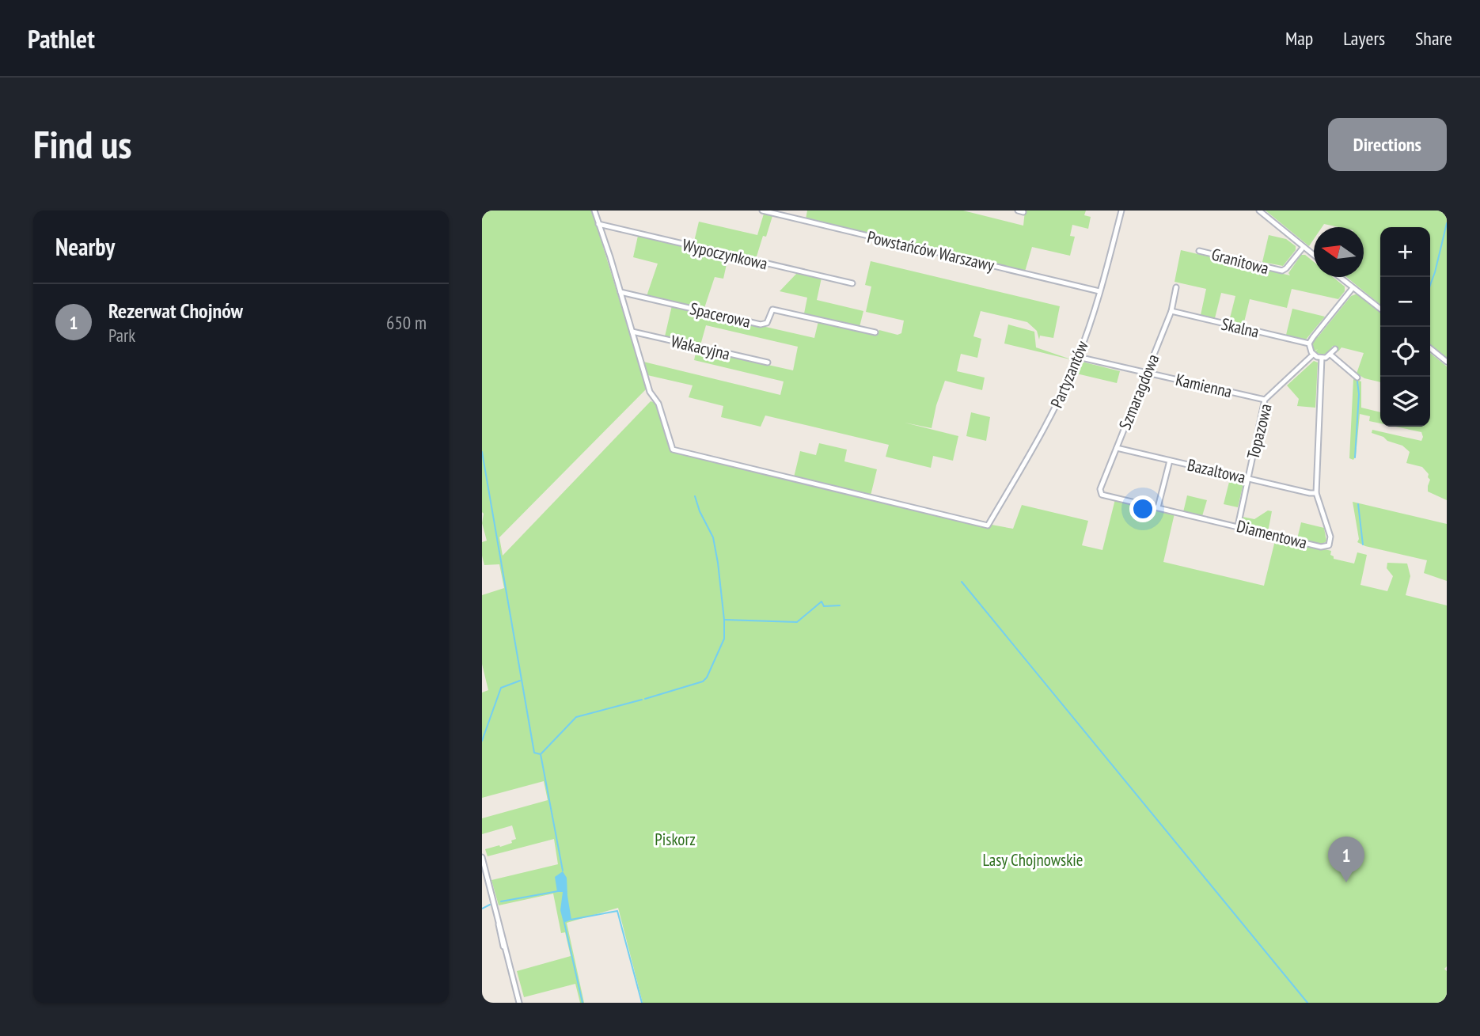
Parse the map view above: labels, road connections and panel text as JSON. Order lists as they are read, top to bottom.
{
  "streets": {
    "street": [
      "Powstańców Warszawy",
      "Wypoczynkowa",
      "Granitowa",
      "Spacerowa",
      "Skalna",
      "Wakacyjna",
      "Partyzantów",
      "Kamienna",
      "Szmaragdowa",
      "Topazowa",
      "Bazaltowa",
      "Diamentowa"
    ]
  },
  "crossings": [
    ["Powstańców Warszawy", "Partyzantów"],
    ["Skalna", "Szmaragdowa"],
    ["Wakacyjna", "Partyzantów"],
    ["Partyzantów", "Kamienna"],
    ["Kamienna", "Szmaragdowa"],
    ["Kamienna", "Topazowa"],
    ["Szmaragdowa", "Bazaltowa"],
    ["Szmaragdowa", "Diamentowa"],
    ["Topazowa", "Bazaltowa"],
    ["Topazowa", "Diamentowa"],
    ["Bazaltowa", "Diamentowa"]
  ],
  "parks": ["Piskorz", "Lasy Chojnowskie"],
  "north": "left",
  "page": {
    "header": "Pathlet",
    "nav": ["Map", "Layers", "Share"],
    "buttons": "Directions",
    "title": "Find us",
    "heading": "Nearby",
    "map_buttons": ["+", "−"],
    "list": [
      {
        "mark": "1",
        "name": "Rezerwat Chojnów",
        "note": "Park",
        "value": "650 m"
      }
    ],
    "pins": "1"
  }
}
